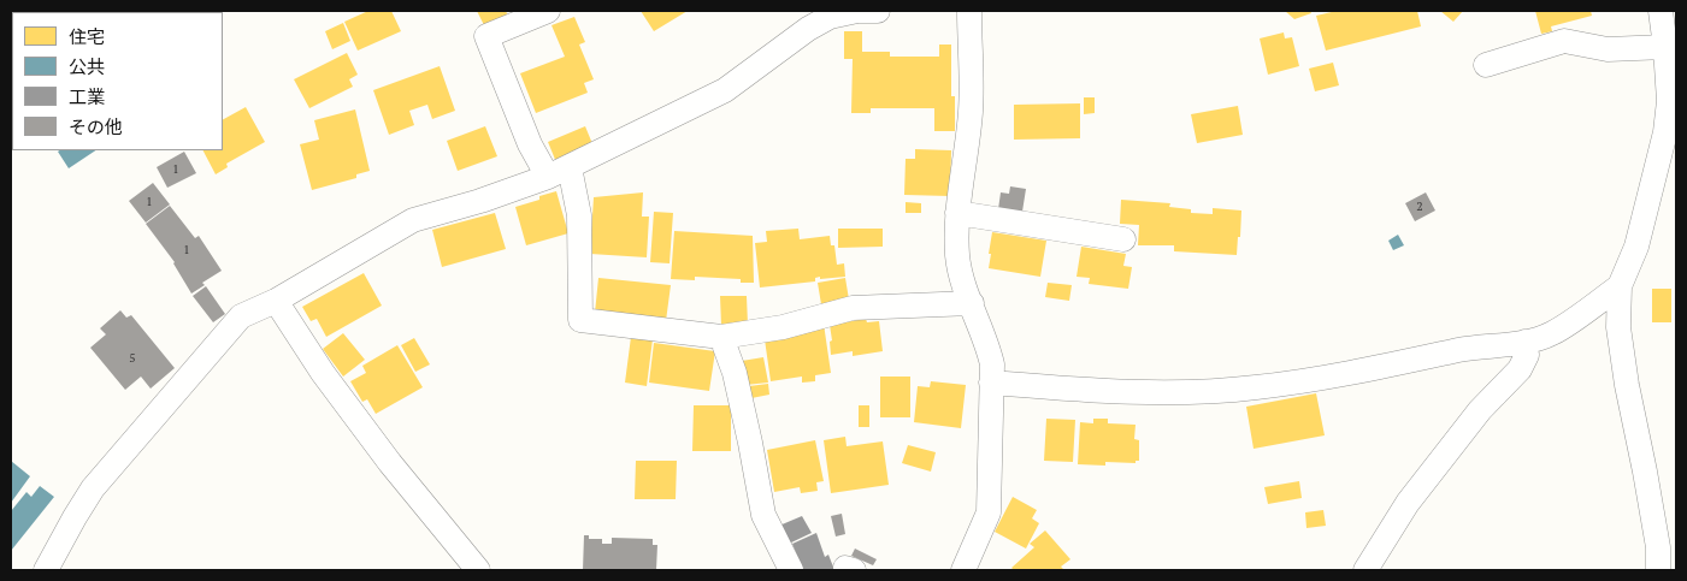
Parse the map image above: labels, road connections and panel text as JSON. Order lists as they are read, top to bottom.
{
  "house_numbers": [
    "1",
    "1",
    "2",
    "1",
    "5"
  ],
  "legend": [
    "住宅",
    "公共",
    "工業",
    "その他"
  ]
}
